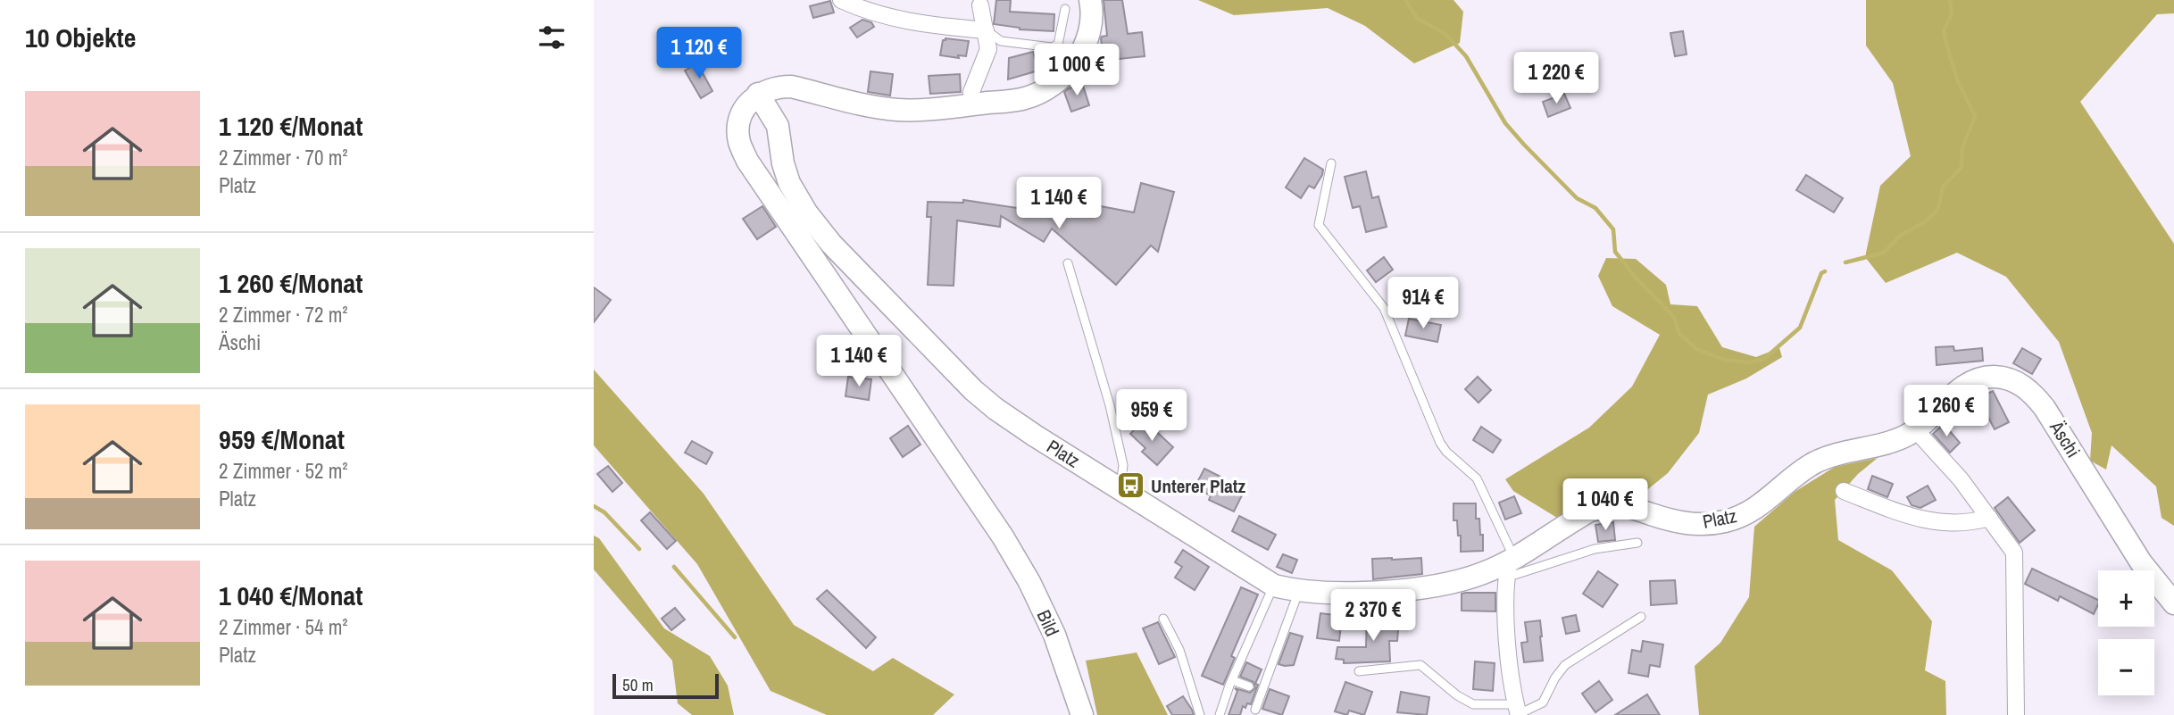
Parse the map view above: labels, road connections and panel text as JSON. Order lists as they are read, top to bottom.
{
  "streets": {
    "street": ["Äschi", "Platz", "Bild"]
  },
  "crossings": [
    ["Äschi", "Platz"],
    ["Platz", "Bild"]
  ],
  "places": {
    "bus stop": ["Unterer Platz"]
  },
  "scale_bar": "50 m",
  "page": {
    "heading": "10 Objekte",
    "price": [
      "1 120 €",
      "1 000 €",
      "1 220 €",
      "1 140 €",
      "914 €",
      "1 140 €",
      "1 260 €",
      "959 €",
      "1 040 €",
      "2 370 €"
    ],
    "list": [
      {
        "name": "1 120 €/Monat",
        "note": "2 Zimmer · 70 m² · Platz"
      },
      {
        "name": "1 260 €/Monat",
        "note": "2 Zimmer · 72 m² · Äschi"
      },
      {
        "name": "959 €/Monat",
        "note": "2 Zimmer · 52 m² · Platz"
      },
      {
        "name": "1 040 €/Monat",
        "note": "2 Zimmer · 54 m² · Platz"
      }
    ],
    "map_buttons": ["+", "−"],
    "scale": "50 m"
  }
}
